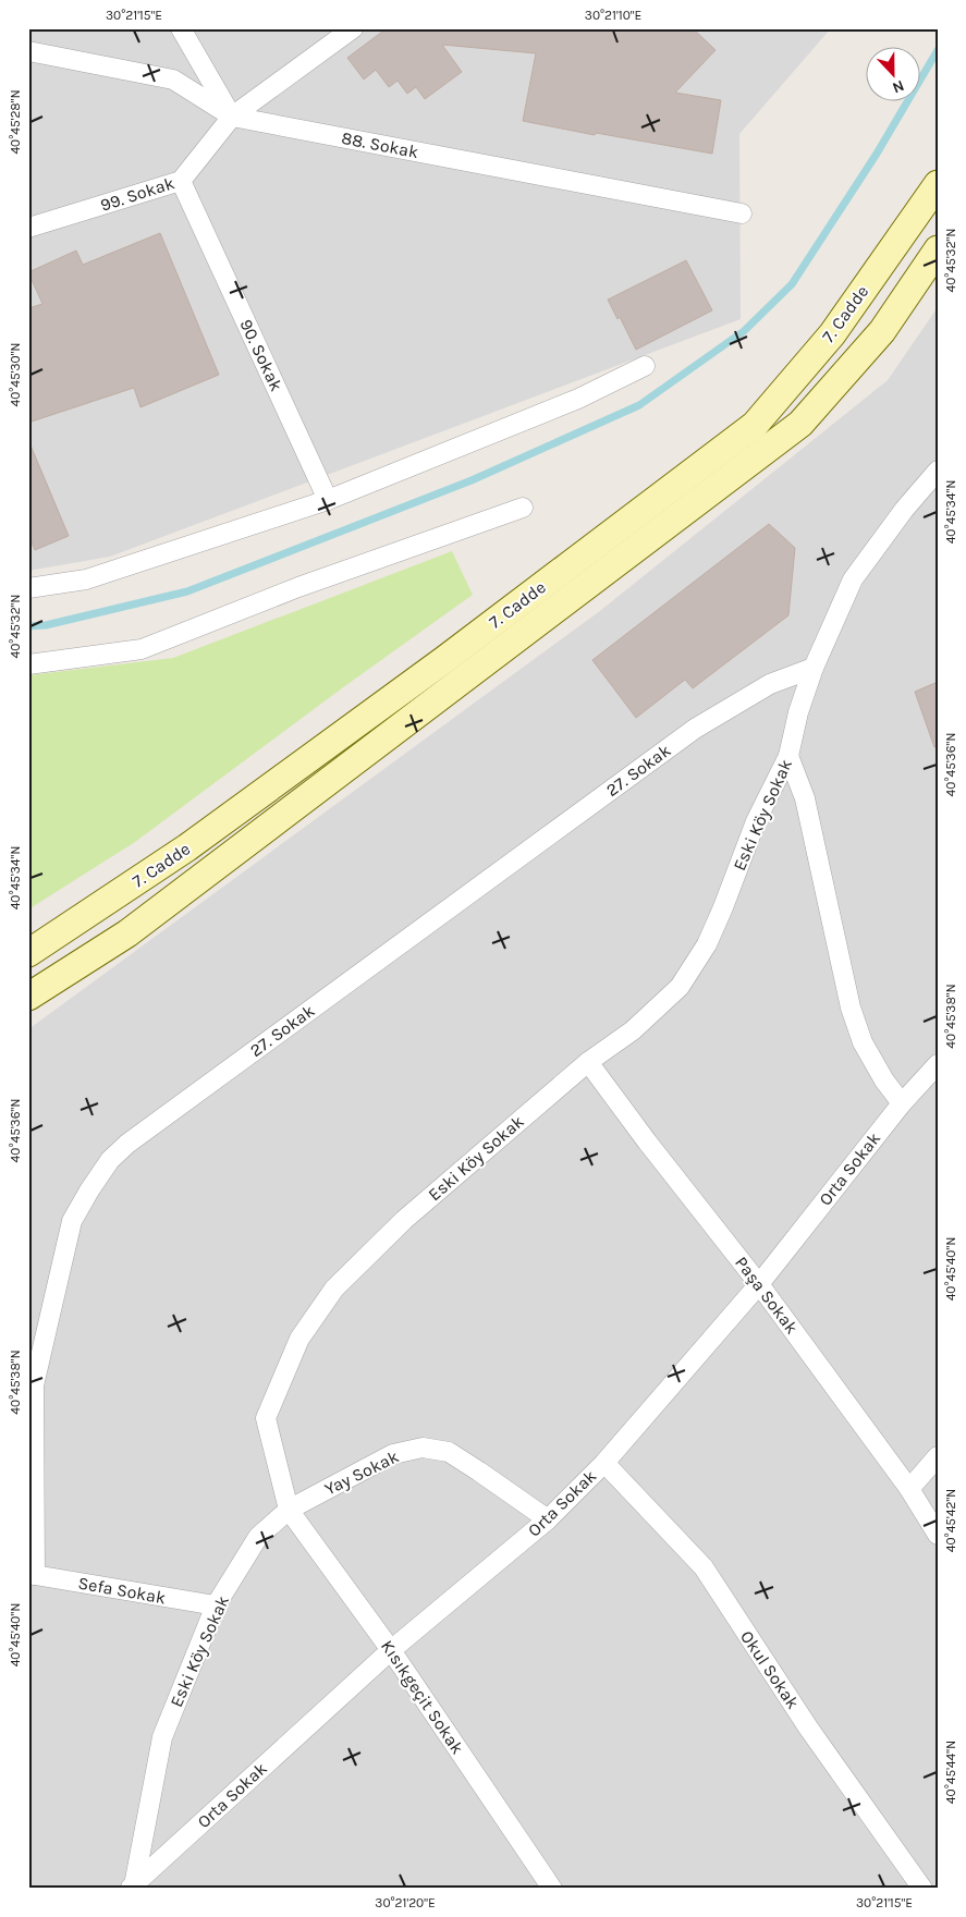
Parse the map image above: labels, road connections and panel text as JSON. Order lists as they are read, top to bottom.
{
  "streets": {
    "main road": ["7. Cadde"],
    "street": [
      "88. Sokak",
      "99. Sokak",
      "90. Sokak",
      "27. Sokak",
      "Eski Köy Sokak",
      "Orta Sokak",
      "Paşa Sokak",
      "Yay Sokak",
      "Sefa Sokak",
      "Okul Sokak",
      "Kısıkgeçit Sokak"
    ]
  },
  "crossings": [
    ["88. Sokak", "99. Sokak"],
    ["99. Sokak", "90. Sokak"],
    ["27. Sokak", "Eski Köy Sokak"],
    ["27. Sokak", "Sefa Sokak"],
    ["Eski Köy Sokak", "Orta Sokak"],
    ["Eski Köy Sokak", "Paşa Sokak"],
    ["Eski Köy Sokak", "Yay Sokak"],
    ["Eski Köy Sokak", "Sefa Sokak"],
    ["Eski Köy Sokak", "Kısıkgeçit Sokak"],
    ["Orta Sokak", "Paşa Sokak"],
    ["Orta Sokak", "Yay Sokak"],
    ["Orta Sokak", "Okul Sokak"],
    ["Orta Sokak", "Kısıkgeçit Sokak"],
    ["Yay Sokak", "Kısıkgeçit Sokak"]
  ],
  "north": "bottom",
  "coordinates": [
    "30°21'15\"E",
    "30°21'10\"E",
    "40°45'28\"N",
    "40°45'32\"N",
    "40°45'30\"N",
    "40°45'34\"N",
    "40°45'36\"N",
    "40°45'38\"N",
    "40°45'40\"N",
    "40°45'42\"N",
    "40°45'44\"N",
    "30°21'20\"E"
  ]
}
